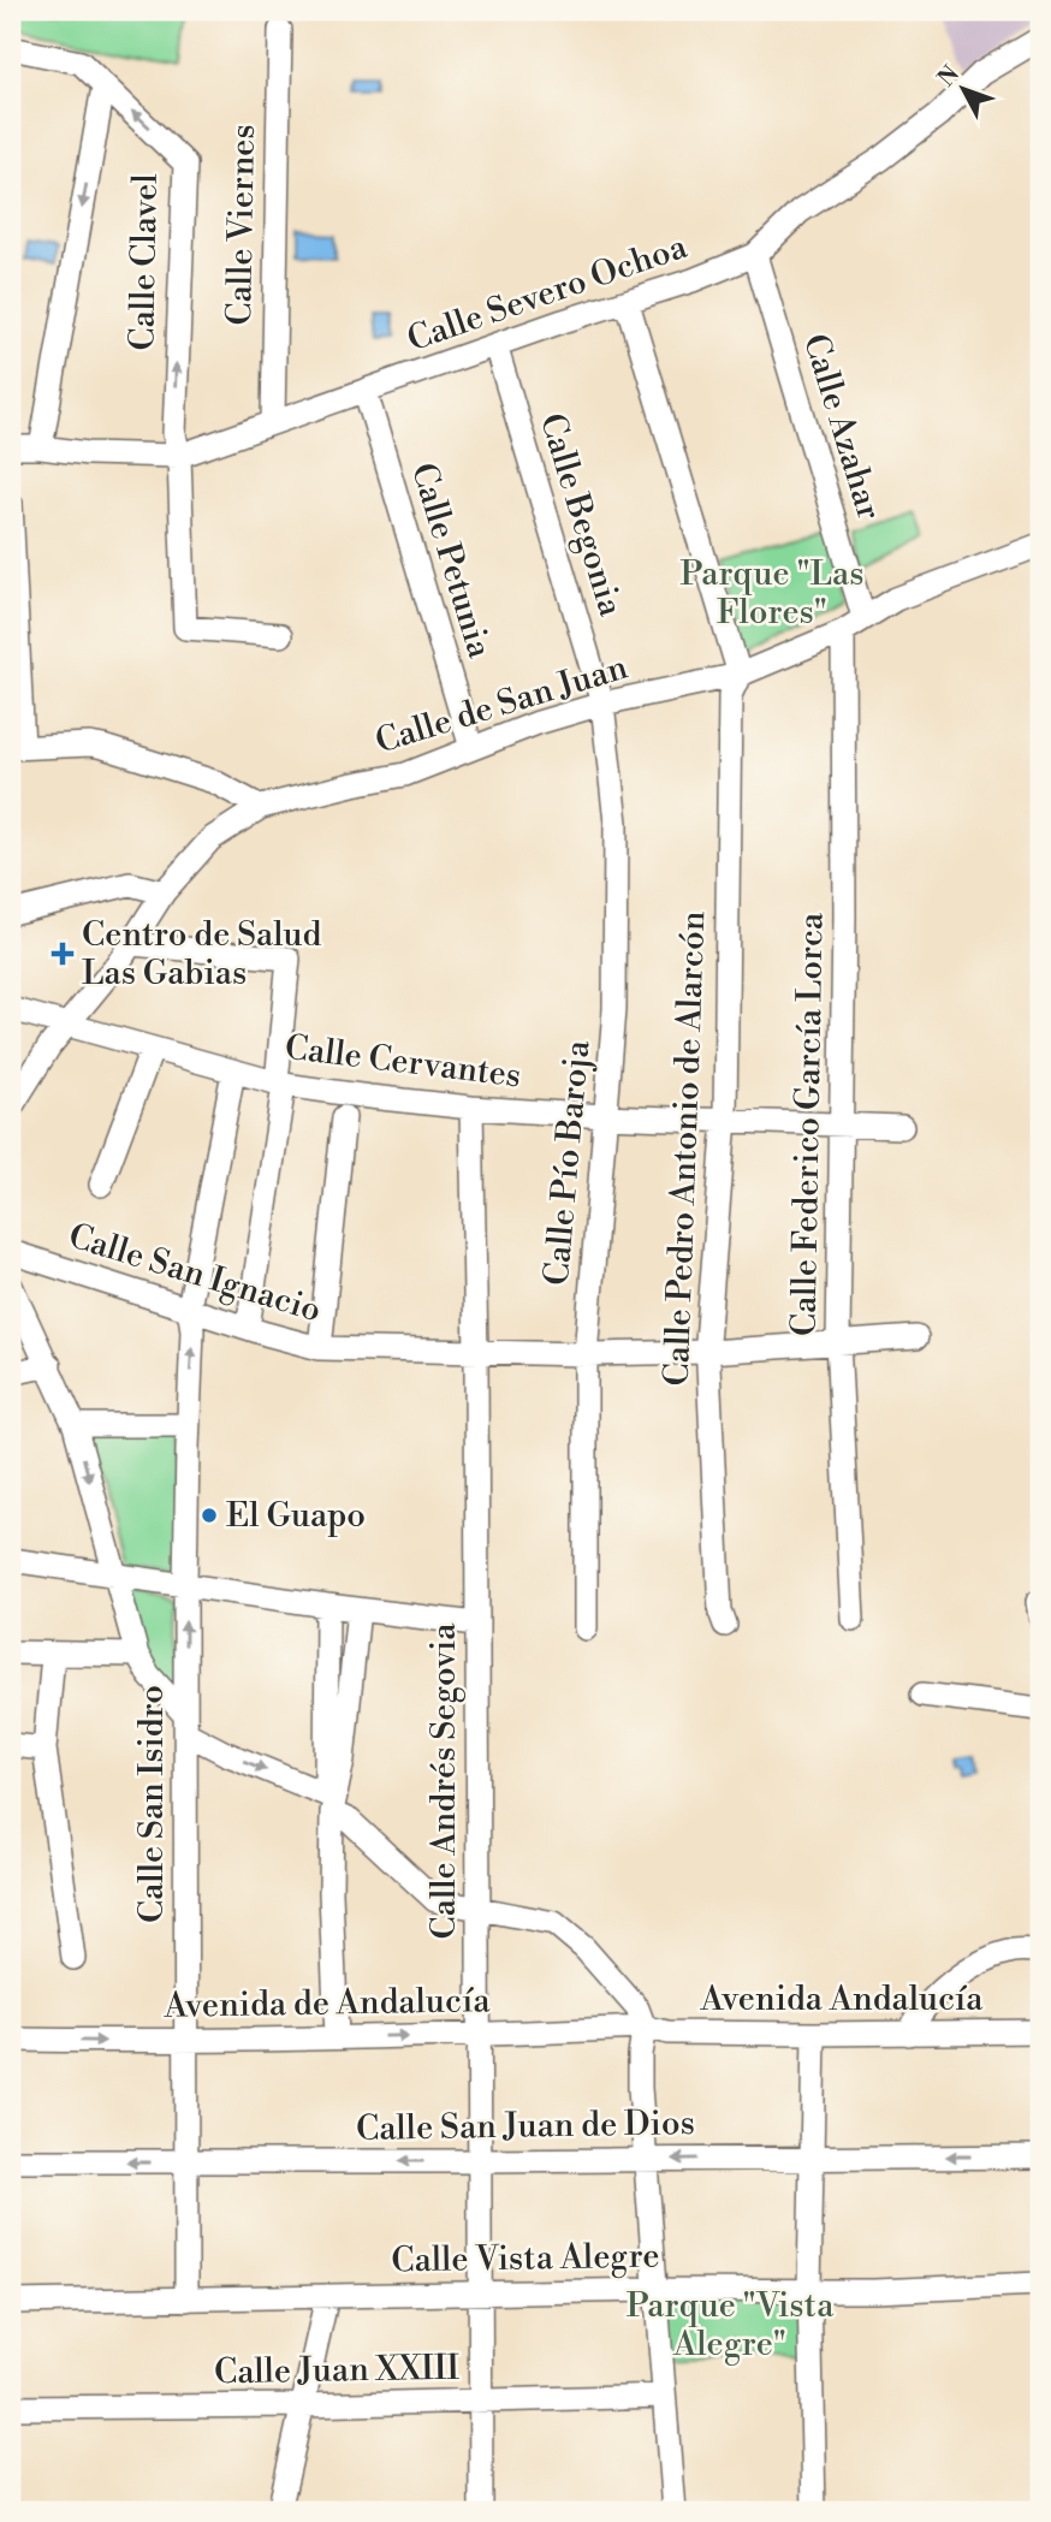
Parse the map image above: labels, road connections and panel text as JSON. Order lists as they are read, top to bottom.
{
  "streets": {
    "street": [
      "Calle Viernes",
      "Calle Clavel",
      "Calle Severo Ochoa",
      "Calle Azahar",
      "Calle Begonia",
      "Calle Petunia",
      "Calle de San Juan",
      "Calle Cervantes",
      "Calle Federico García Lorca",
      "Calle Pedro Antonio de Alarcón",
      "Calle Pío Baroja",
      "Calle San Ignacio",
      "Calle Andrés Segovia",
      "Calle San Isidro",
      "Avenida Andalucía",
      "Avenida de Andalucía",
      "Calle San Juan de Dios",
      "Calle Vista Alegre",
      "Calle Juan XXIII"
    ]
  },
  "crossings": [
    ["Calle Viernes", "Calle Severo Ochoa"],
    ["Calle Clavel", "Calle Severo Ochoa"],
    ["Calle Severo Ochoa", "Calle Azahar"],
    ["Calle Severo Ochoa", "Calle Begonia"],
    ["Calle Severo Ochoa", "Calle Petunia"],
    ["Calle Azahar", "Calle de San Juan"],
    ["Calle Begonia", "Calle de San Juan"],
    ["Calle Begonia", "Calle Pío Baroja"],
    ["Calle Petunia", "Calle de San Juan"],
    ["Calle de San Juan", "Calle Cervantes"],
    ["Calle de San Juan", "Calle Federico García Lorca"],
    ["Calle de San Juan", "Calle Pedro Antonio de Alarcón"],
    ["Calle de San Juan", "Calle Pío Baroja"],
    ["Calle Cervantes", "Calle Federico García Lorca"],
    ["Calle Cervantes", "Calle Pedro Antonio de Alarcón"],
    ["Calle Cervantes", "Calle Pío Baroja"],
    ["Calle Cervantes", "Calle Andrés Segovia"],
    ["Calle Cervantes", "Calle San Isidro"],
    ["Calle Federico García Lorca", "Calle San Ignacio"],
    ["Calle Pedro Antonio de Alarcón", "Calle San Ignacio"],
    ["Calle Pío Baroja", "Calle San Ignacio"],
    ["Calle San Ignacio", "Calle Andrés Segovia"],
    ["Calle San Ignacio", "Calle San Isidro"],
    ["Calle Andrés Segovia", "Avenida de Andalucía"],
    ["Calle Andrés Segovia", "Calle San Juan de Dios"],
    ["Calle Andrés Segovia", "Calle Vista Alegre"],
    ["Calle Andrés Segovia", "Calle Juan XXIII"],
    ["Calle San Isidro", "Avenida de Andalucía"],
    ["Calle San Isidro", "Calle San Juan de Dios"],
    ["Calle San Isidro", "Calle Vista Alegre"],
    ["Avenida Andalucía", "Avenida de Andalucía"]
  ],
  "one_way": ["Avenida de Andalucía", "Calle San Juan de Dios"],
  "parks": ["Parque \"Las Flores\"", "Parque \"Vista Alegre\""],
  "places": {
    "health": ["Centro de Salud Las Gabias"],
    "other": ["El Guapo"]
  },
  "north": "top left"
}
